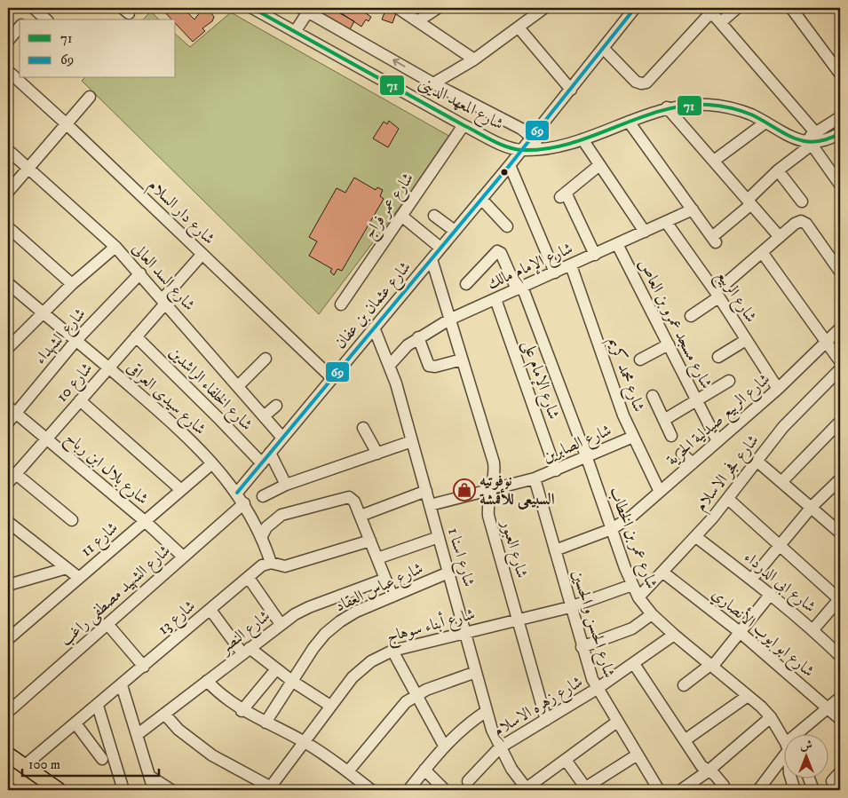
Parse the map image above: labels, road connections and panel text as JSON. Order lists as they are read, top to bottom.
{
  "streets": {
    "street": [
      "شارع المعهد الدينى",
      "شارع عمر فراج",
      "شارع دار السلام",
      "شارع الإمام مالك",
      "شارع السد العالى",
      "شارع الربيع",
      "شارع عثمان بن عفان",
      "شارع مسجد عمرو بن العاص",
      "شارع الشهداء",
      "شارع محمد كريم",
      "شارع الإمام على",
      "شارع 10",
      "شارع الخلفاء الراشدين",
      "شارع سيدى العراقى",
      "شارع الربيع صيدلية الحرية",
      "شارع الصابرين",
      "شارع بلال ابن رباح",
      "شارع فجر الاسلام",
      "شارع عمر بن الخطاب",
      "شارع 11",
      "شارع العبور",
      "شارع اسنا 1",
      "شارع ابى الدرداء",
      "شارع عباس العقاد",
      "شارع الشهيد مصطفى راغب",
      "شارع 13",
      "شارع الحسن و الحسين",
      "شارع أبناء سوهاج",
      "شارع النصر",
      "شارع ابو ايوب الأنصاري",
      "شارع زهره الاسلام"
    ]
  },
  "crossings": [
    ["شارع المعهد الدينى", "شارع عمر فراج"],
    ["شارع المعهد الدينى", "شارع عثمان بن عفان"],
    ["شارع دار السلام", "شارع عثمان بن عفان"],
    ["شارع دار السلام", "شارع 10"],
    ["شارع الإمام مالك", "شارع الربيع"],
    ["شارع الإمام مالك", "شارع مسجد عمرو بن العاص"],
    ["شارع الإمام مالك", "شارع محمد كريم"],
    ["شارع الإمام مالك", "شارع الإمام على"],
    ["شارع الإمام مالك", "شارع عمر بن الخطاب"],
    ["شارع الإمام مالك", "شارع العبور"],
    ["شارع الإمام مالك", "شارع اسنا 1"],
    ["شارع السد العالى", "شارع عثمان بن عفان"],
    ["شارع السد العالى", "شارع الشهداء"],
    ["شارع السد العالى", "شارع 10"],
    ["شارع الربيع", "شارع الربيع صيدلية الحرية"],
    ["شارع عثمان بن عفان", "شارع الخلفاء الراشدين"],
    ["شارع عثمان بن عفان", "شارع سيدى العراقى"],
    ["شارع عثمان بن عفان", "شارع العبور"],
    ["شارع عثمان بن عفان", "شارع اسنا 1"],
    ["شارع مسجد عمرو بن العاص", "شارع الربيع صيدلية الحرية"],
    ["شارع الشهداء", "شارع سيدى العراقى"],
    ["شارع الشهداء", "شارع بلال ابن رباح"],
    ["شارع محمد كريم", "شارع الربيع صيدلية الحرية"],
    ["شارع محمد كريم", "شارع الصابرين"],
    ["شارع الإمام على", "شارع الصابرين"],
    ["شارع 10", "شارع الخلفاء الراشدين"],
    ["شارع 10", "شارع سيدى العراقى"],
    ["شارع 10", "شارع بلال ابن رباح"],
    ["شارع سيدى العراقى", "شارع 11"],
    ["شارع سيدى العراقى", "شارع الشهيد مصطفى راغب"],
    ["شارع سيدى العراقى", "شارع 13"],
    ["شارع الربيع صيدلية الحرية", "شارع عمر بن الخطاب"],
    ["شارع الربيع صيدلية الحرية", "شارع الحسن و الحسين"],
    ["شارع الصابرين", "شارع عمر بن الخطاب"],
    ["شارع الصابرين", "شارع العبور"],
    ["شارع الصابرين", "شارع اسنا 1"],
    ["شارع الصابرين", "شارع الحسن و الحسين"],
    ["شارع بلال ابن رباح", "شارع 11"],
    ["شارع بلال ابن رباح", "شارع الشهيد مصطفى راغب"],
    ["شارع فجر الاسلام", "شارع عمر بن الخطاب"],
    ["شارع فجر الاسلام", "شارع ابى الدرداء"],
    ["شارع فجر الاسلام", "شارع ابو ايوب الأنصاري"],
    ["شارع عمر بن الخطاب", "شارع أبناء سوهاج"],
    ["شارع عمر بن الخطاب", "شارع زهره الاسلام"],
    ["شارع العبور", "شارع أبناء سوهاج"],
    ["شارع العبور", "شارع زهره الاسلام"],
    ["شارع اسنا 1", "شارع عباس العقاد"],
    ["شارع اسنا 1", "شارع أبناء سوهاج"],
    ["شارع اسنا 1", "شارع زهره الاسلام"],
    ["شارع الحسن و الحسين", "شارع أبناء سوهاج"],
    ["شارع الحسن و الحسين", "شارع زهره الاسلام"]
  ],
  "places": {
    "shop": ["نوفوتيه السبيعى للأقمشة"]
  },
  "lines": ["transit line 71", "transit line 69"],
  "legend": ["71", "69"],
  "scale_bar": "100 m",
  "north": "top"
}
